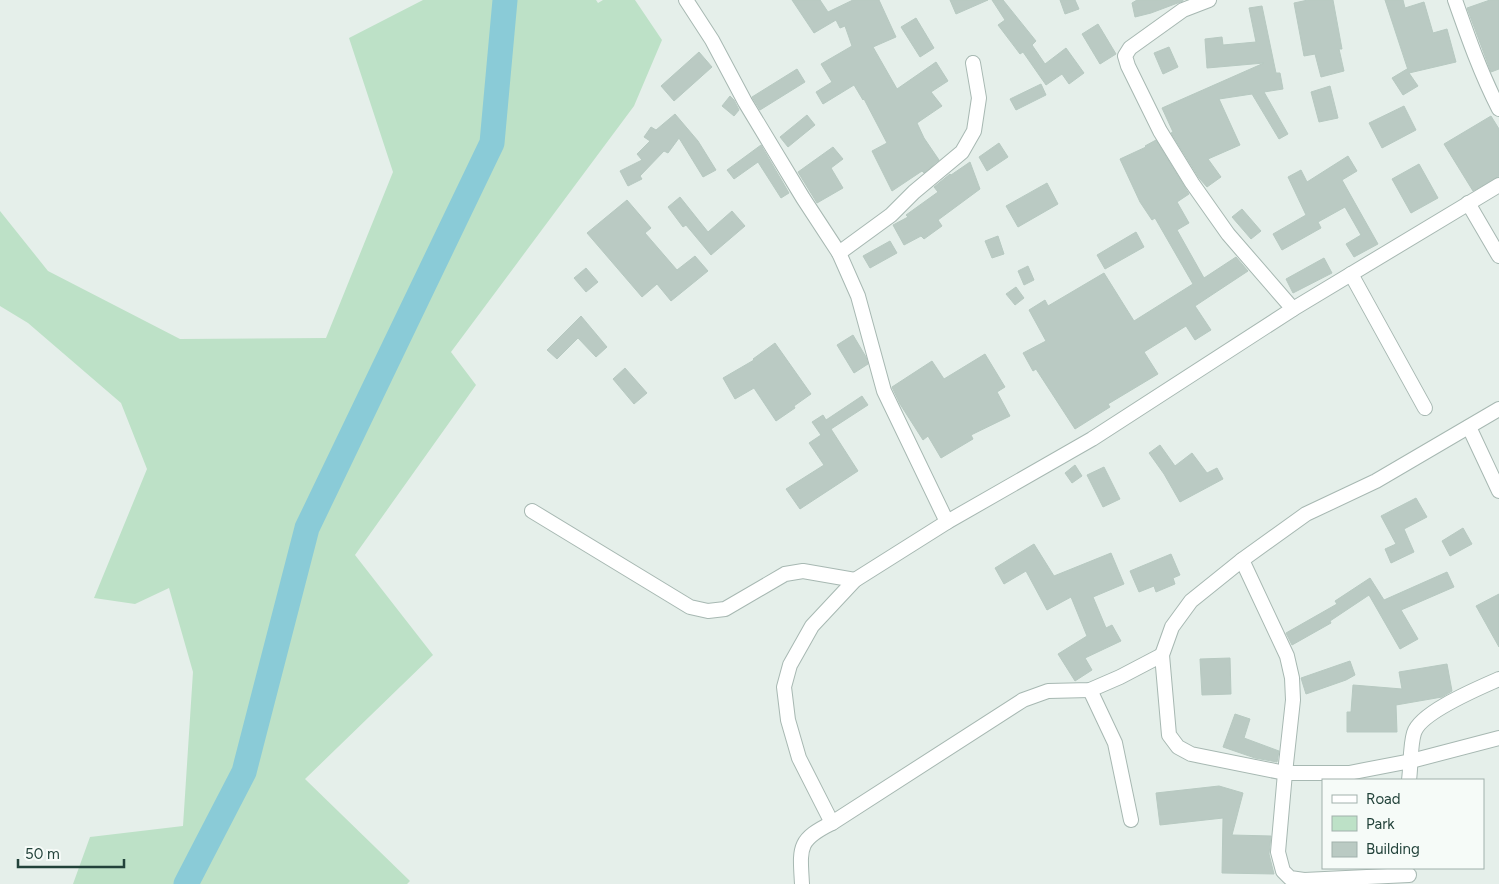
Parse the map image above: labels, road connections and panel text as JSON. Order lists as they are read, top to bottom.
{
  "legend": ["Road", "Park", "Building"],
  "scale_bar": "50 m"
}
